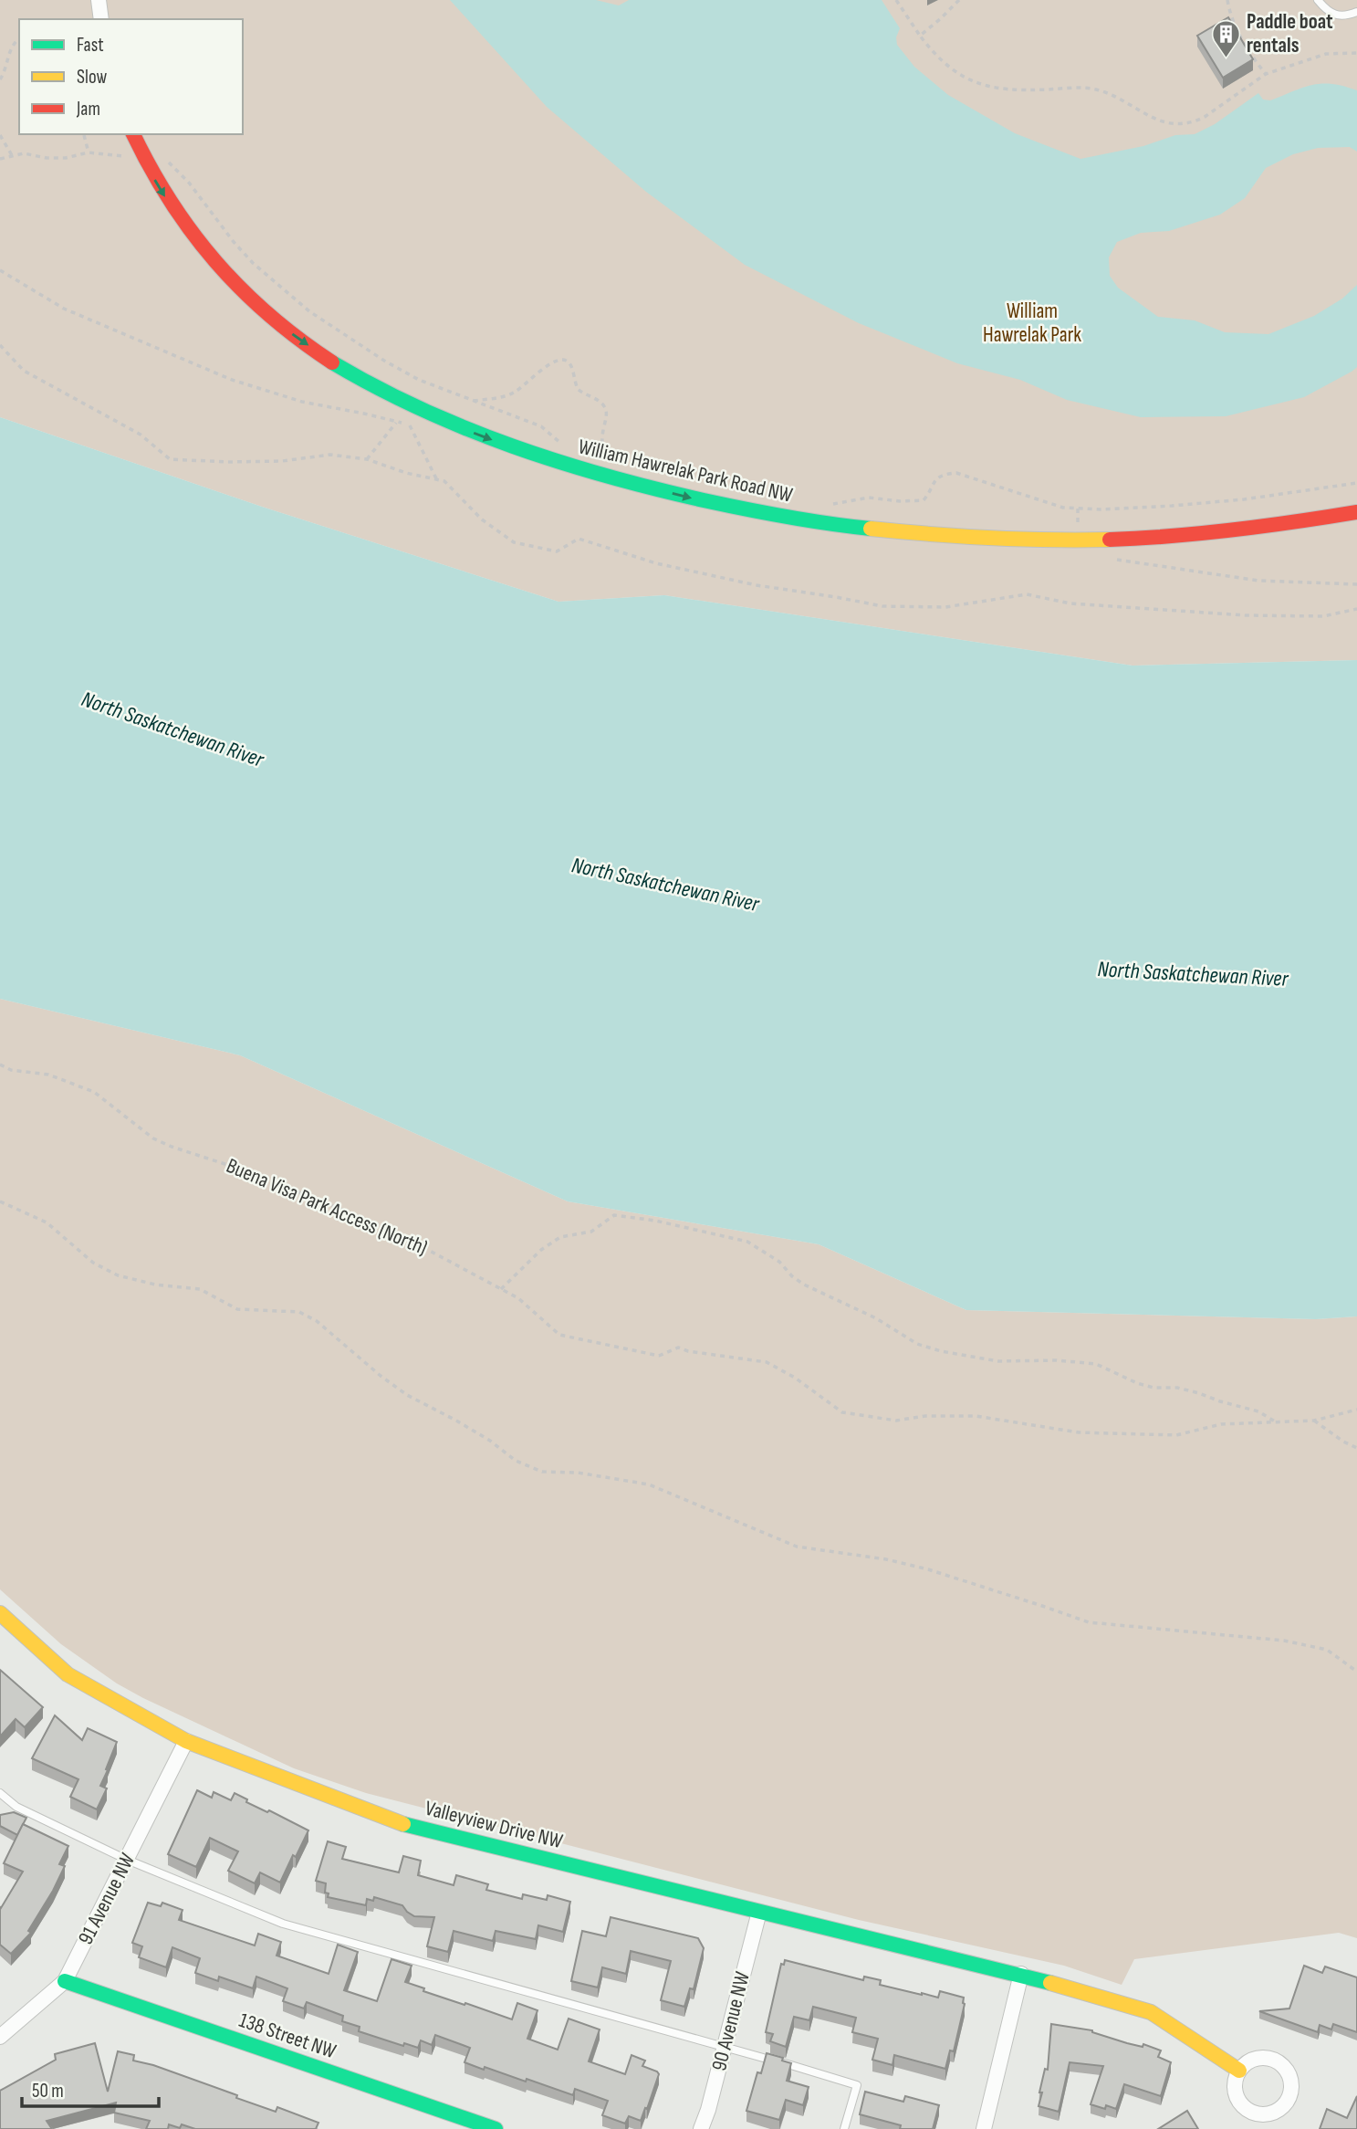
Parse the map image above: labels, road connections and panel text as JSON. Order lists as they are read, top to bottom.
{
  "streets": {
    "street": [
      "William Hawrelak Park Road NW",
      "Valleyview Drive NW",
      "91 Avenue NW",
      "90 Avenue NW",
      "138 Street NW"
    ],
    "path": ["Buena Visa Park Access (North)"]
  },
  "crossings": [
    ["Valleyview Drive NW", "91 Avenue NW"],
    ["Valleyview Drive NW", "90 Avenue NW"],
    ["91 Avenue NW", "138 Street NW"]
  ],
  "one_way": ["William Hawrelak Park Road NW"],
  "water": ["North Saskatchewan River"],
  "parks": ["William Hawrelak Park"],
  "places": {
    "building": ["Paddle boat rentals"]
  },
  "legend": ["Fast", "Slow", "Jam"],
  "scale_bar": "50 m"
}
